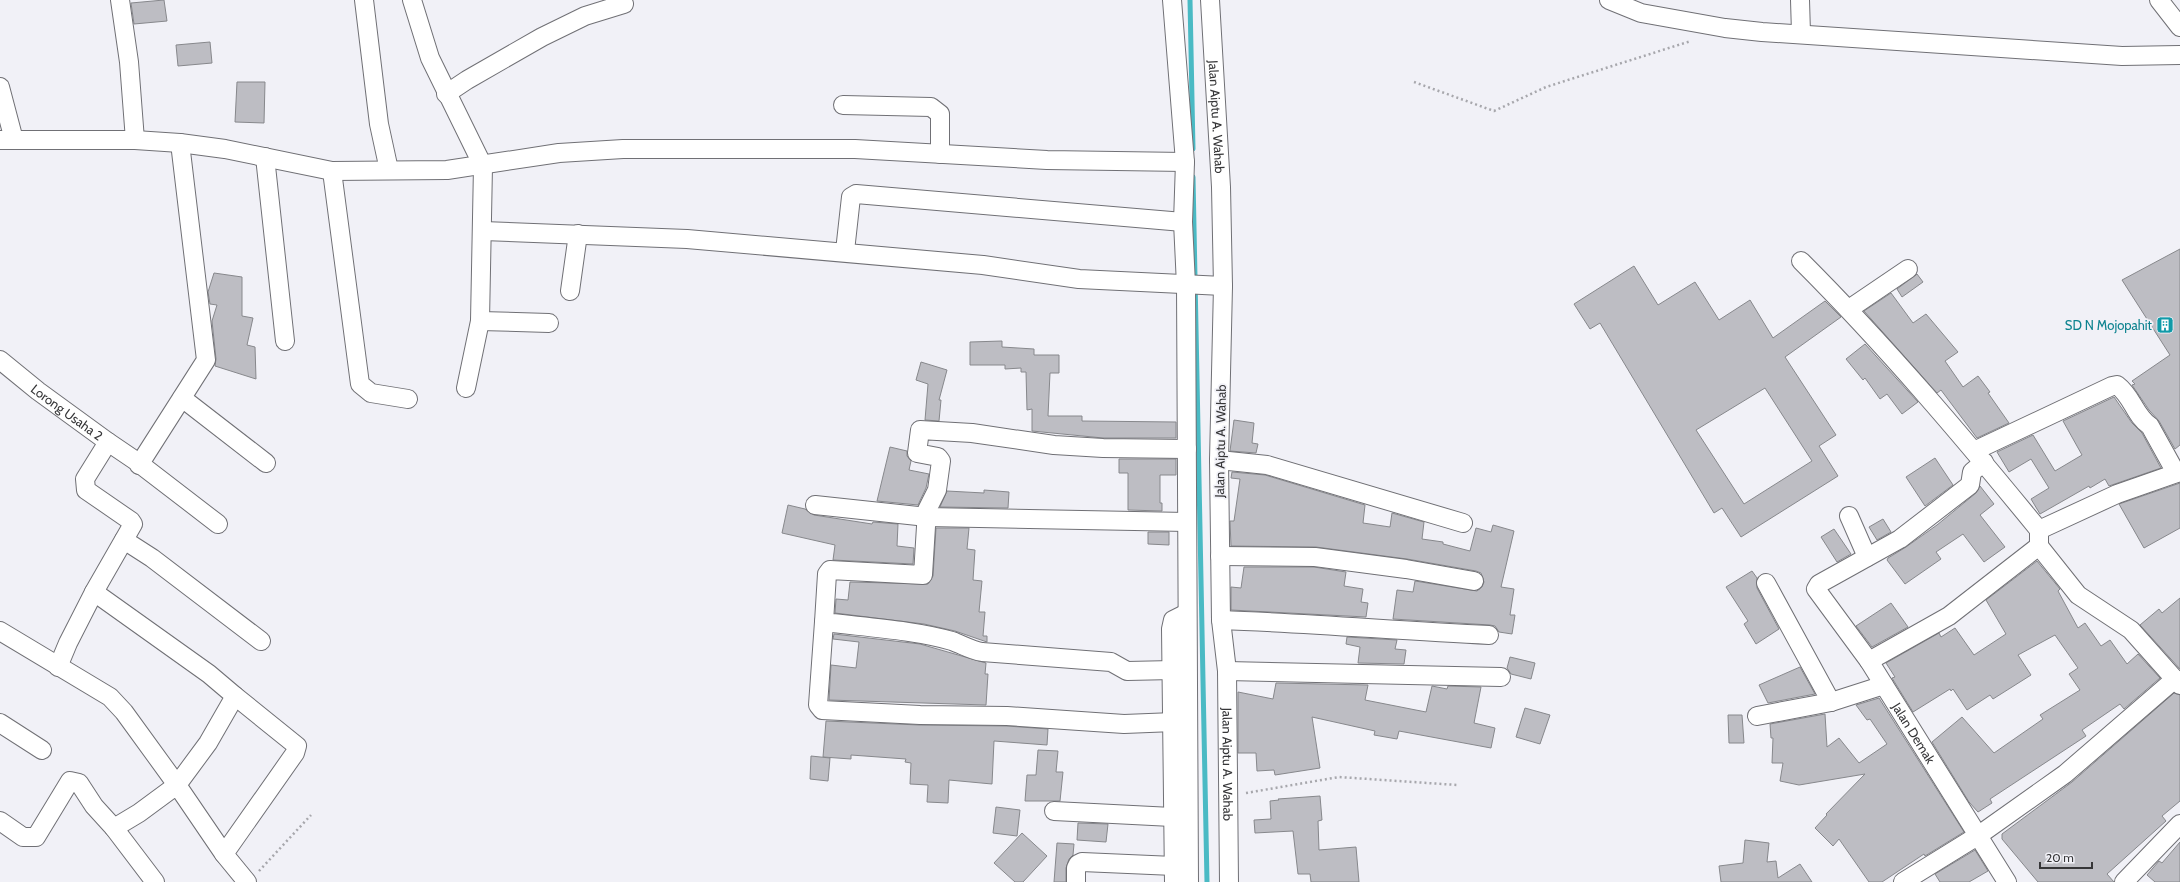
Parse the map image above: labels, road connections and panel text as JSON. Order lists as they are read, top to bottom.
{
  "streets": {
    "street": ["Jalan Aiptu A. Wahab", "Lorong Usaha 2", "Jalan Demak"]
  },
  "places": {
    "building": ["SD N Mojopahit"]
  },
  "scale_bar": "20 m"
}
